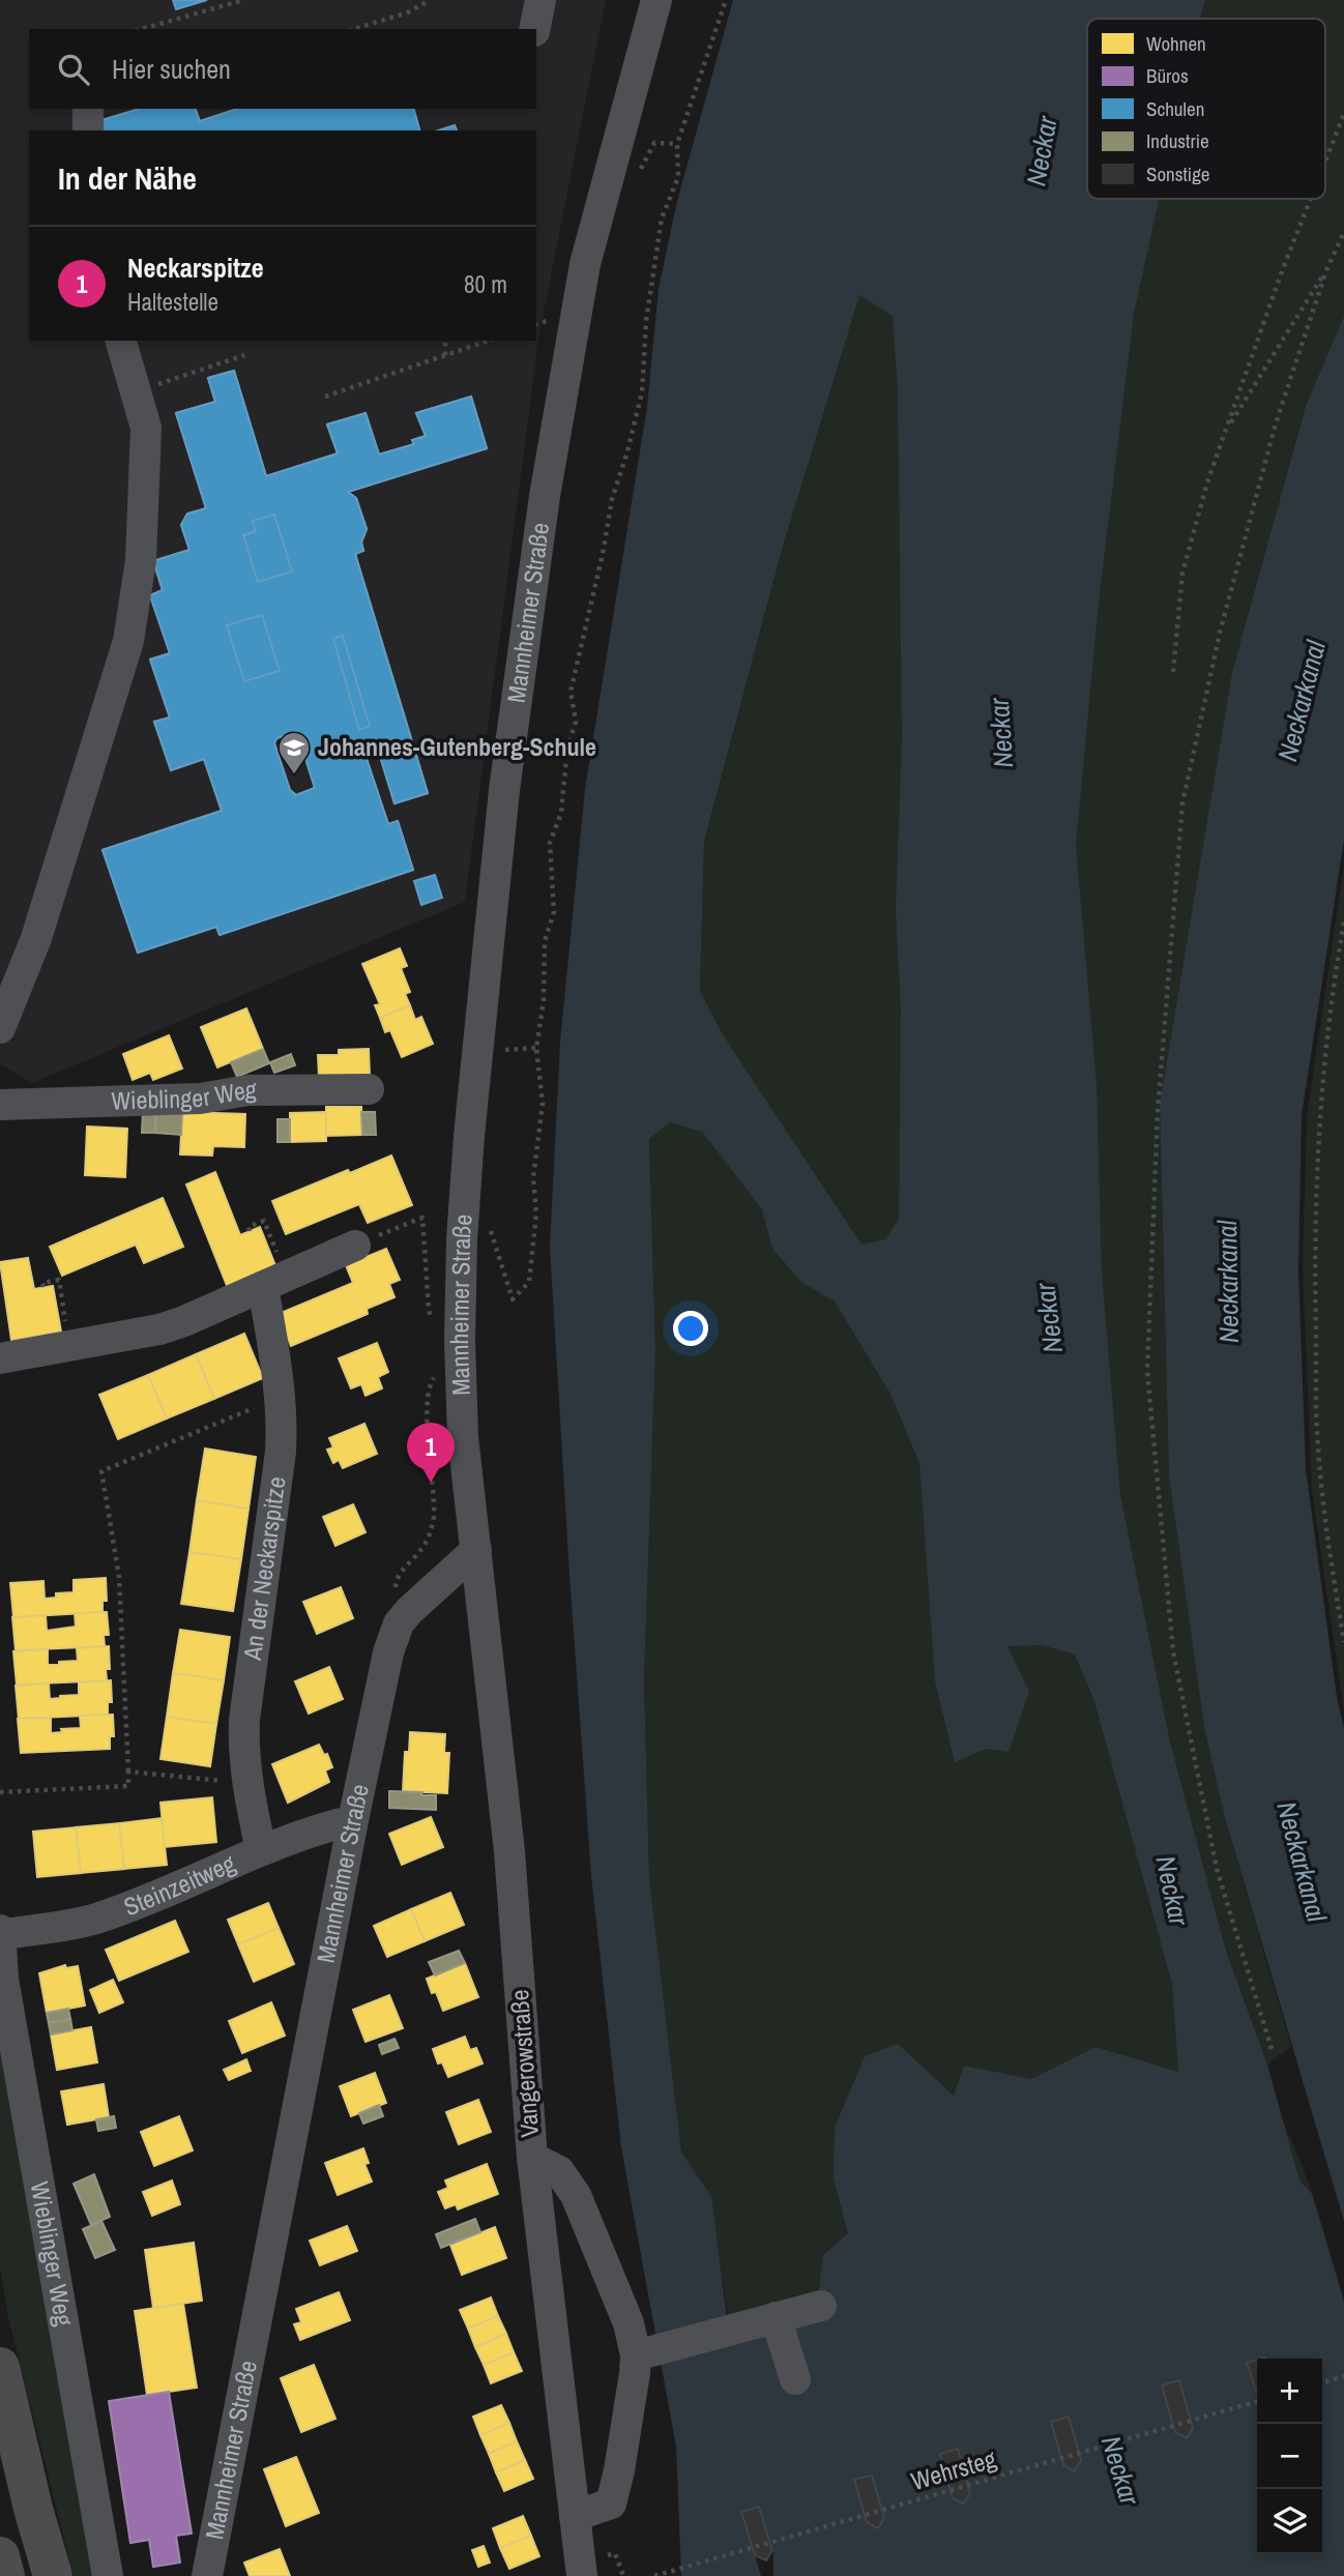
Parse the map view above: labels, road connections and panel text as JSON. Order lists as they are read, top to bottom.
{
  "streets": {
    "street": [
      "Mannheimer Straße",
      "Wieblinger Weg",
      "An der Neckarspitze",
      "Steinzeitweg",
      "Vangerowstraße"
    ],
    "path": ["Wehrsteg"]
  },
  "crossings": [
    ["Mannheimer Straße", "Steinzeitweg"],
    ["Mannheimer Straße", "Vangerowstraße"],
    ["Wieblinger Weg", "Steinzeitweg"],
    ["An der Neckarspitze", "Steinzeitweg"]
  ],
  "water": ["Neckar", "Neckarkanal"],
  "places": {
    "school or university": ["Johannes-Gutenberg-Schule"]
  },
  "legend": [
    "Wohnen",
    "Büros",
    "Schulen",
    "Industrie",
    "Sonstige"
  ],
  "page": {
    "search": "Hier suchen",
    "heading": "In der Nähe",
    "list": [
      {
        "mark": "1",
        "name": "Neckarspitze",
        "note": "Haltestelle",
        "value": "80 m"
      }
    ],
    "pins": "1",
    "map_buttons": ["+", "−"]
  }
}
